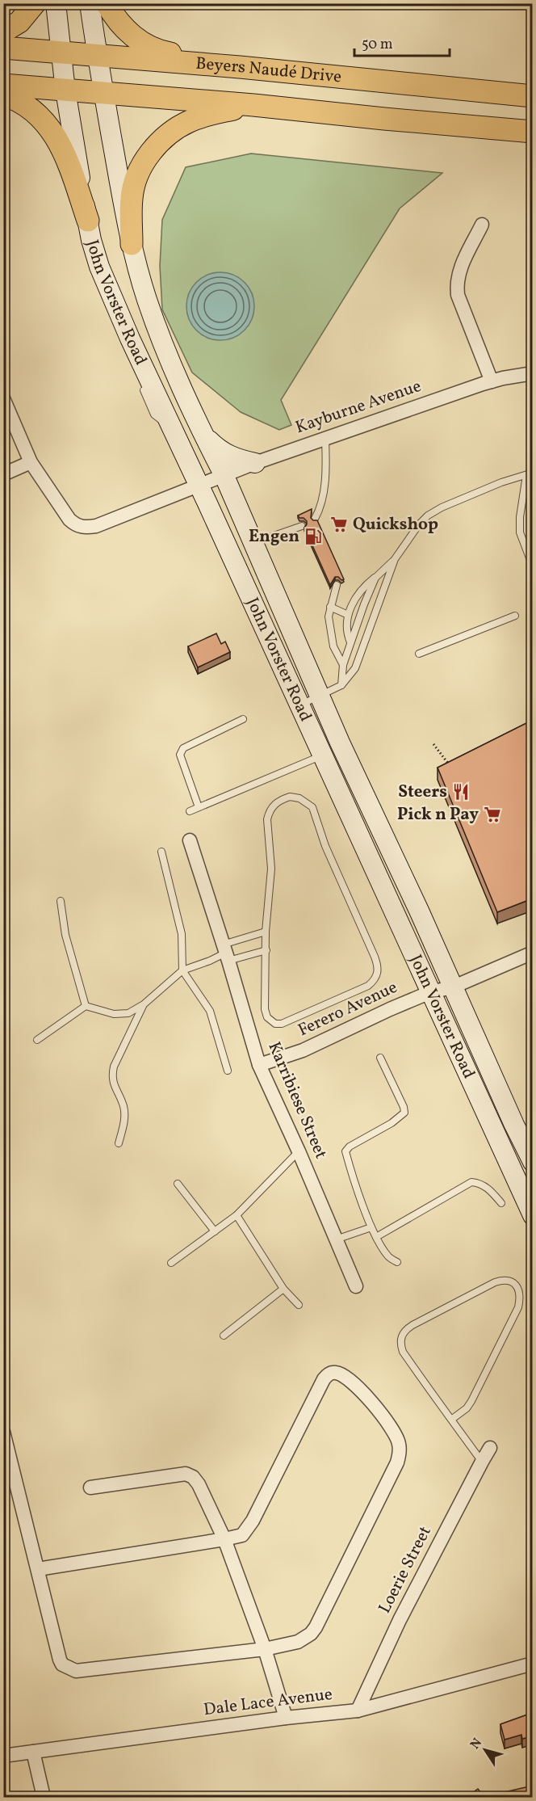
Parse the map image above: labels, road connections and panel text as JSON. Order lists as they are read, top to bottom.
{
  "streets": {
    "main road": ["Beyers Naudé Drive", "John Vorster Road"],
    "street": [
      "Kayburne Avenue",
      "Ferero Avenue",
      "Karribiese Street",
      "Loerie Street",
      "Dale Lace Avenue"
    ]
  },
  "crossings": [
    ["Beyers Naudé Drive", "John Vorster Road"],
    ["John Vorster Road", "Kayburne Avenue"],
    ["John Vorster Road", "Ferero Avenue"],
    ["Ferero Avenue", "Karribiese Street"],
    ["Loerie Street", "Dale Lace Avenue"]
  ],
  "places": {
    "supermarket": ["Quickshop", "Pick n Pay"],
    "fuel station": ["Engen"],
    "restaurant": ["Steers"]
  },
  "scale_bar": "50 m",
  "north": "top left"
}
